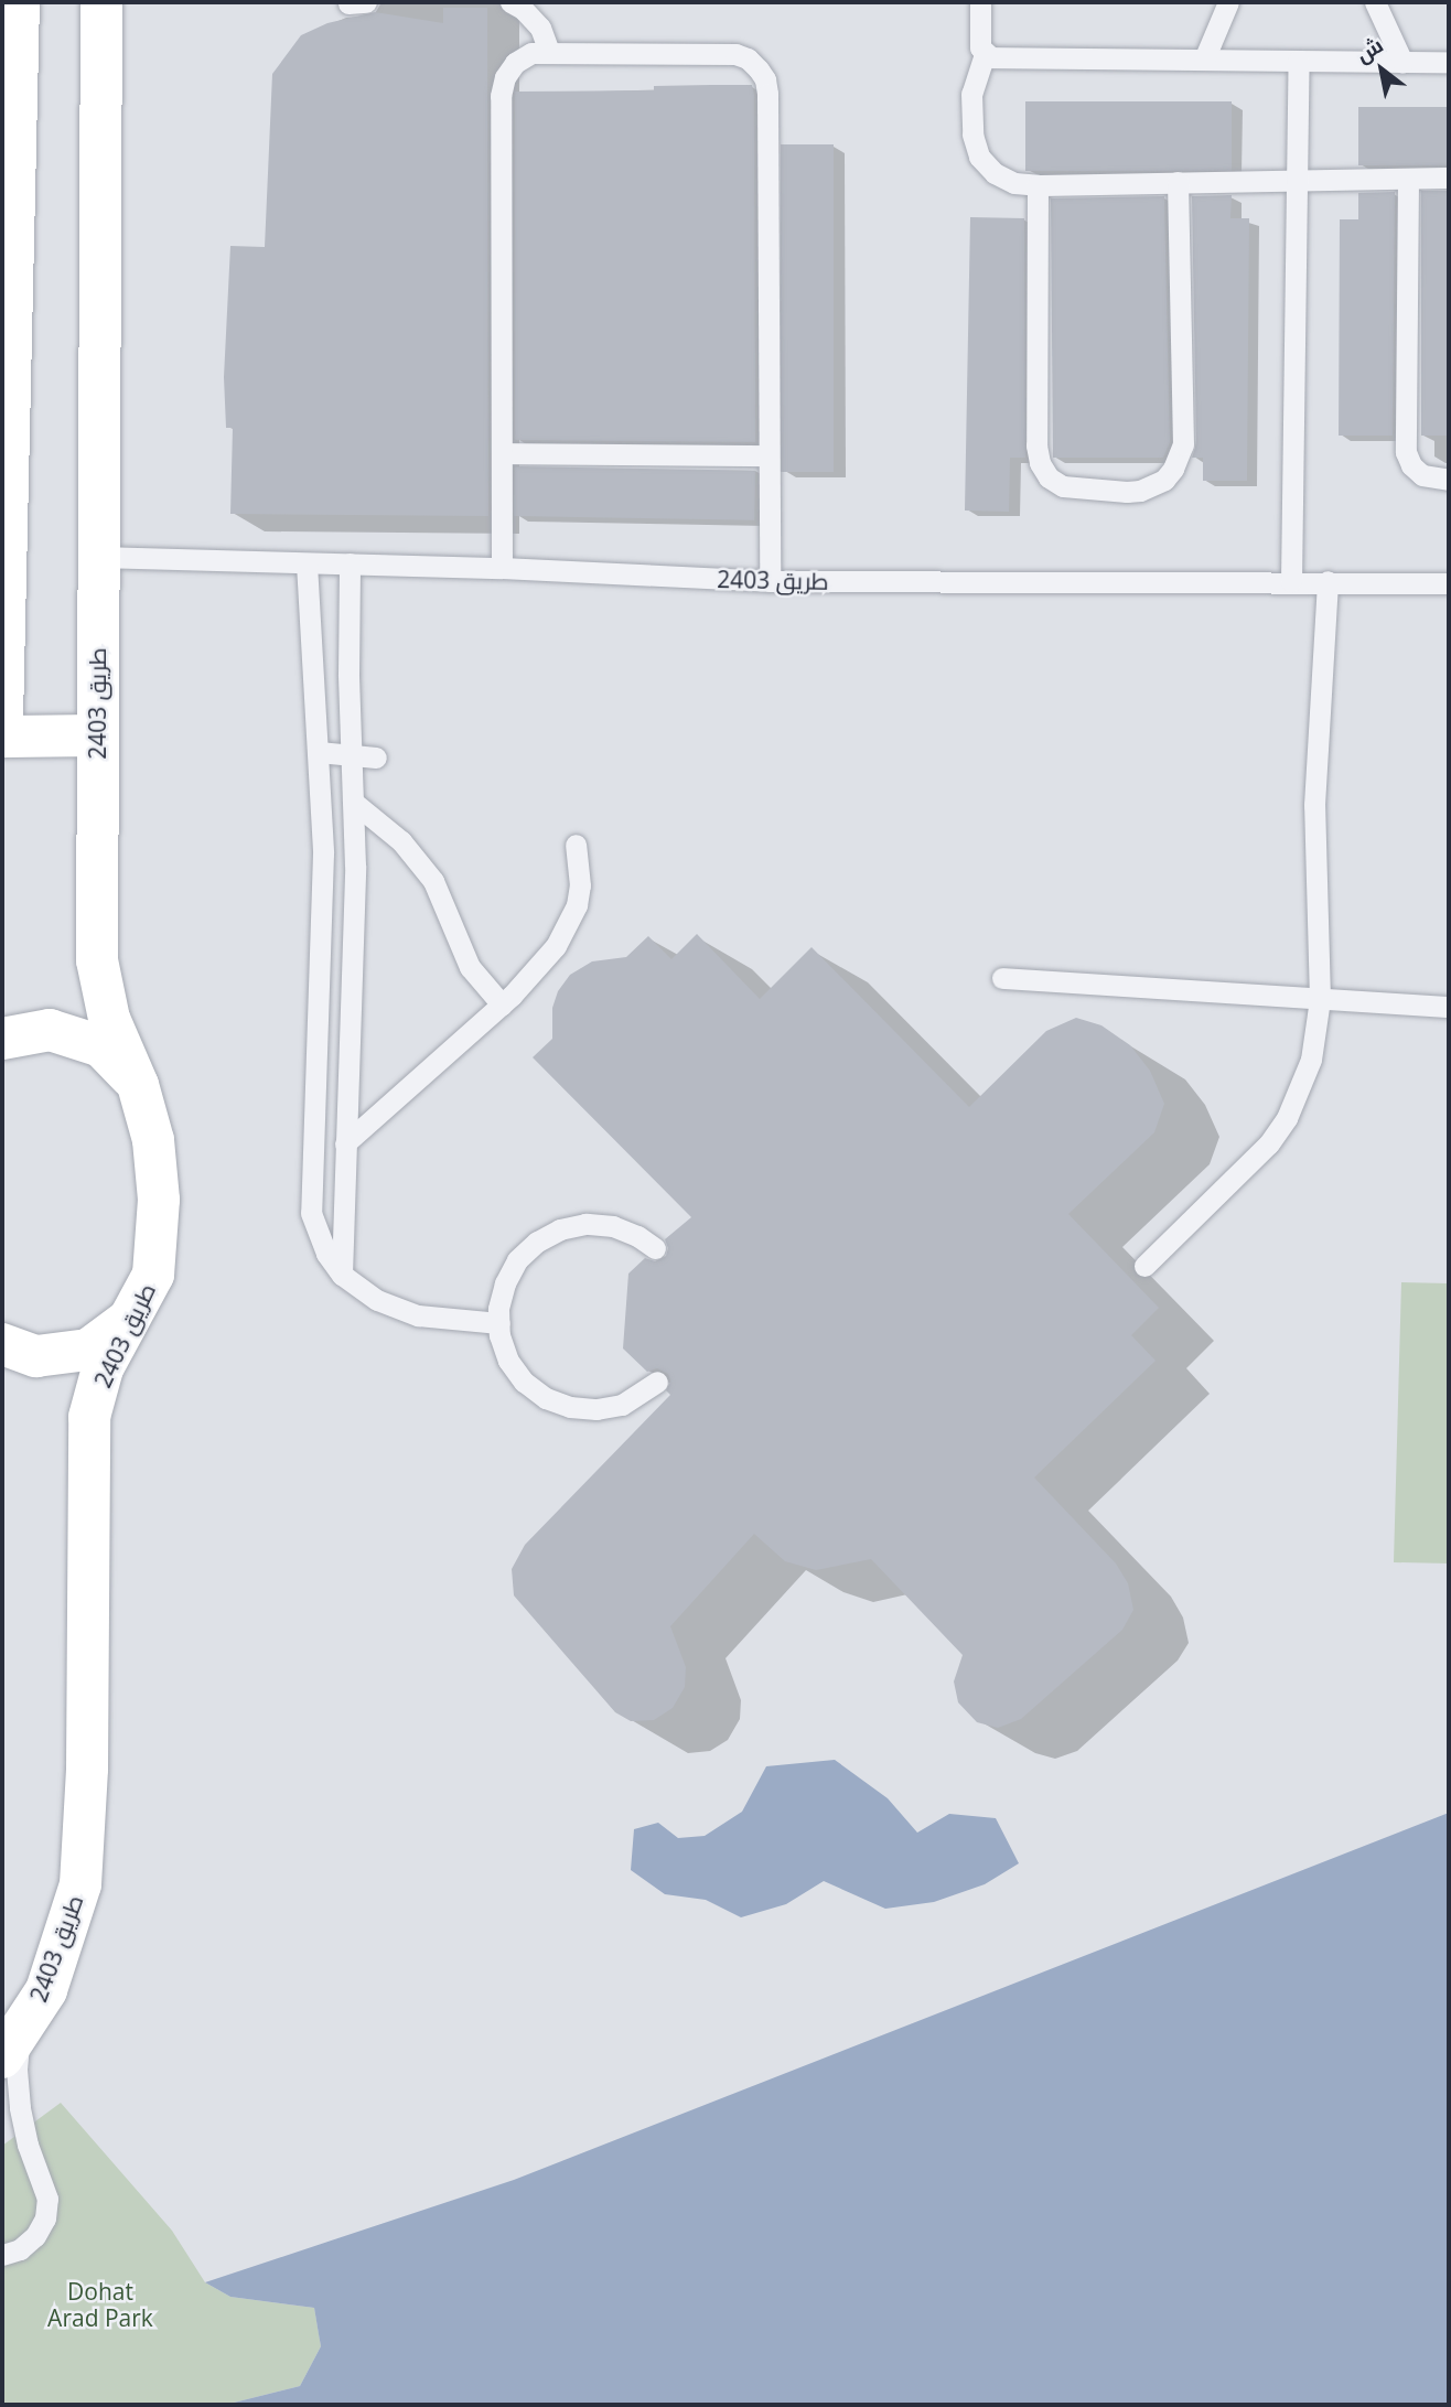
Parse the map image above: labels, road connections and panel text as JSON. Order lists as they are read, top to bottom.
{
  "streets": {
    "main road": ["طريق 2403"]
  },
  "parks": ["Dohat Arad Park"],
  "north": "top left"
}
